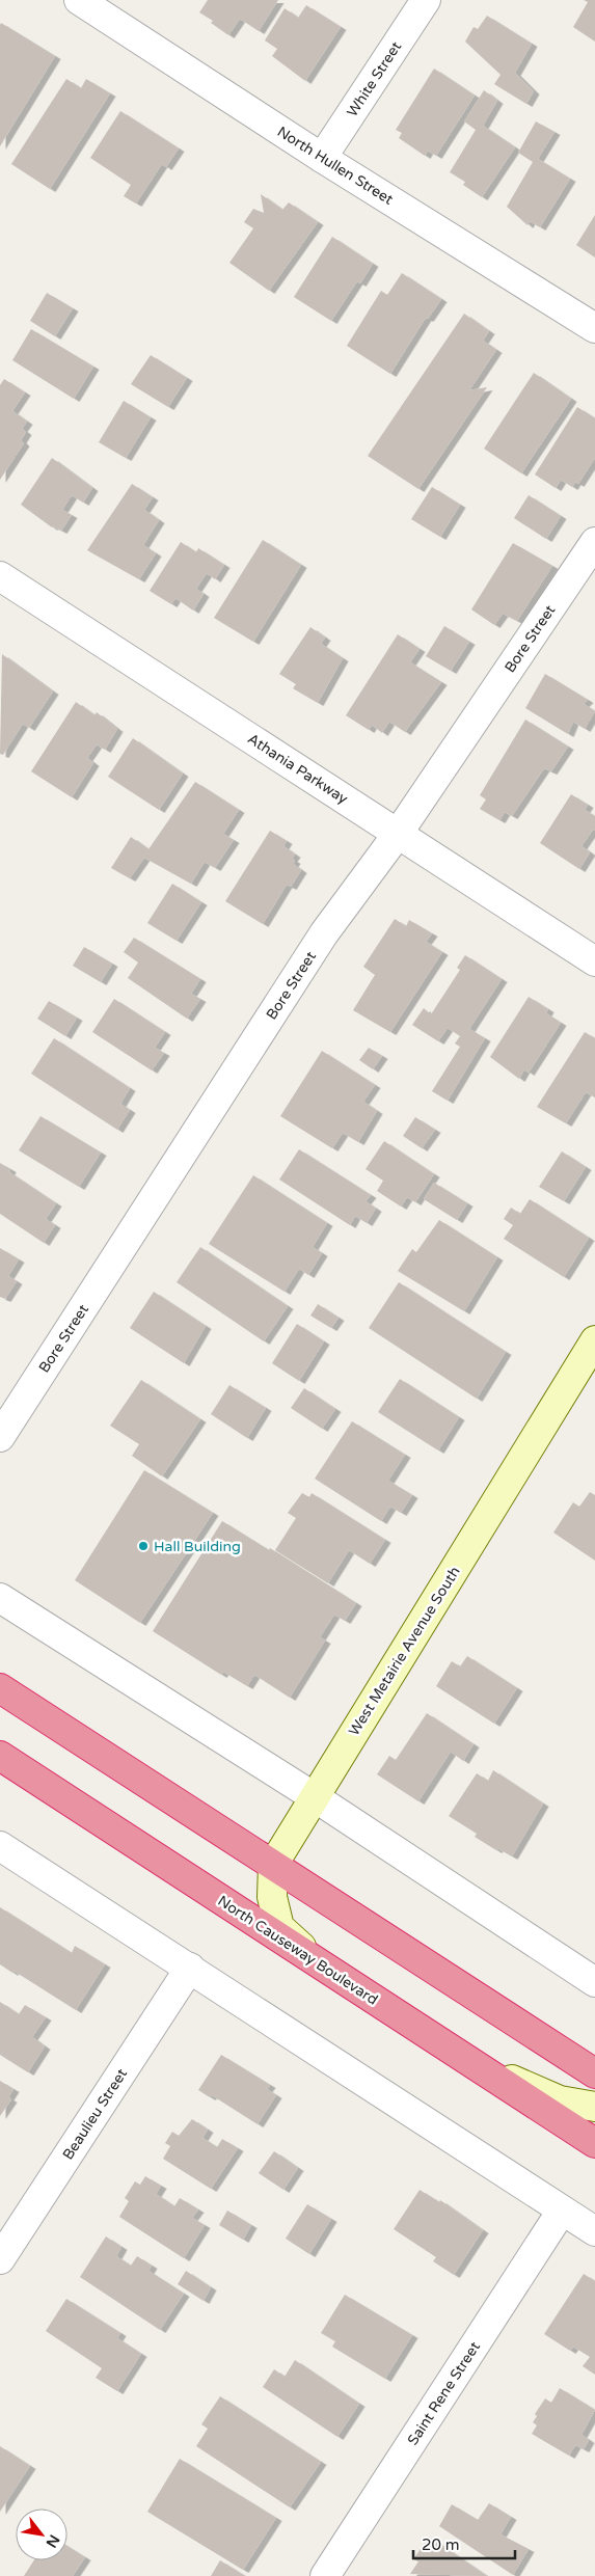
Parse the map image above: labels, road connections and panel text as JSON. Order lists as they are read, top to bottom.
{
  "streets": {
    "highway": ["North Causeway Boulevard"],
    "main road": ["West Metairie Avenue South"],
    "street": [
      "White Street",
      "North Hullen Street",
      "Bore Street",
      "Athania Parkway",
      "Beaulieu Street",
      "Saint Rene Street"
    ]
  },
  "crossings": [
    ["White Street", "North Hullen Street"],
    ["Bore Street", "Athania Parkway"],
    ["West Metairie Avenue South", "North Causeway Boulevard"]
  ],
  "places": ["Hall Building"],
  "scale_bar": "20 m",
  "north": "bottom right"
}
